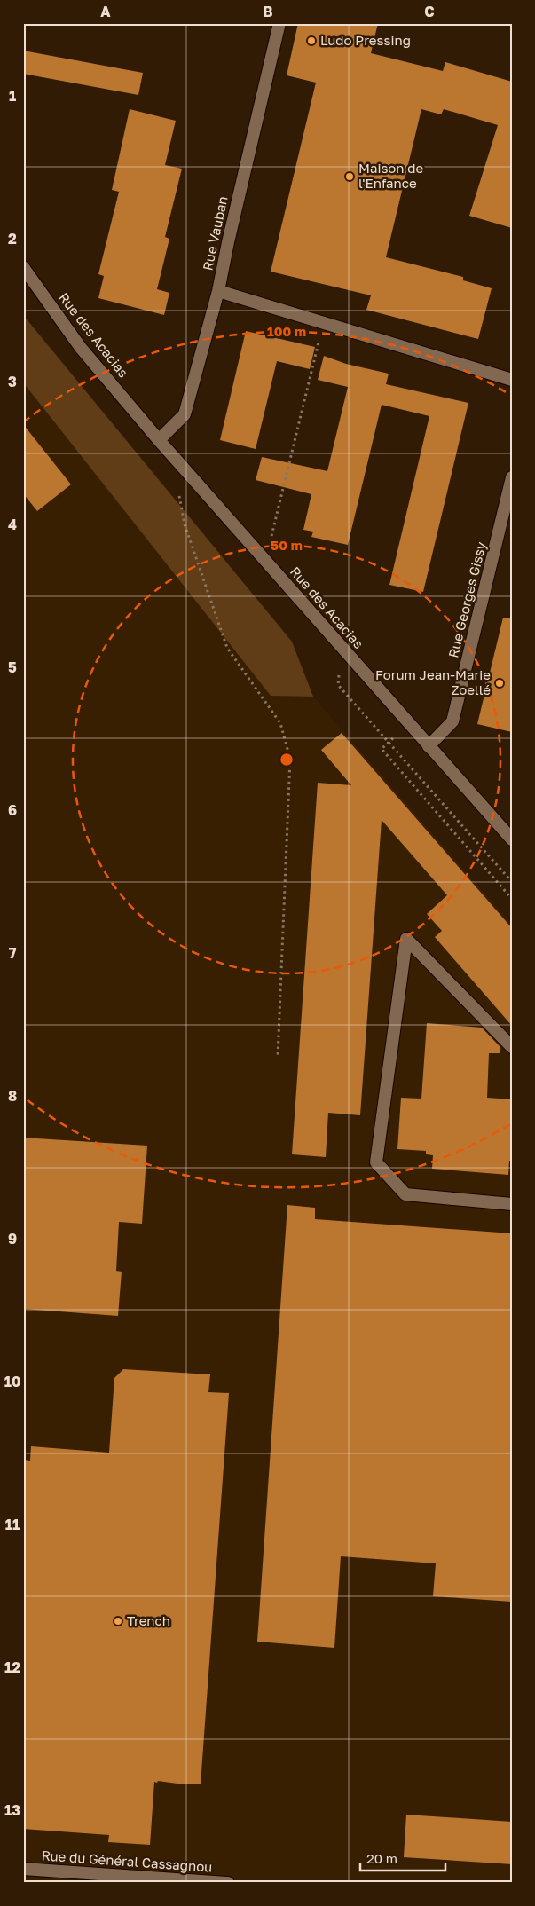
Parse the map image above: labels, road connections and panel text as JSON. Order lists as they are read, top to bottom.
{
  "streets": {
    "street": [
      "Rue Vauban",
      "Rue des Acacias",
      "Rue Georges Gissy",
      "Rue du Général Cassagnou"
    ]
  },
  "crossings": [
    ["Rue Vauban", "Rue des Acacias"],
    ["Rue des Acacias", "Rue Georges Gissy"]
  ],
  "places": [
    "Ludo Pressing",
    "Maison de l'Enfance",
    "Forum Jean-Marie Zoellé",
    "Trench"
  ],
  "scale_bar": "20 m",
  "grid": {
    "columns": ["A", "B", "C"],
    "rows": [
      "1",
      "2",
      "3",
      "4",
      "5",
      "6",
      "7",
      "8",
      "9",
      "10",
      "11",
      "12",
      "13"
    ]
  },
  "rings": ["100 m", "50 m"]
}
